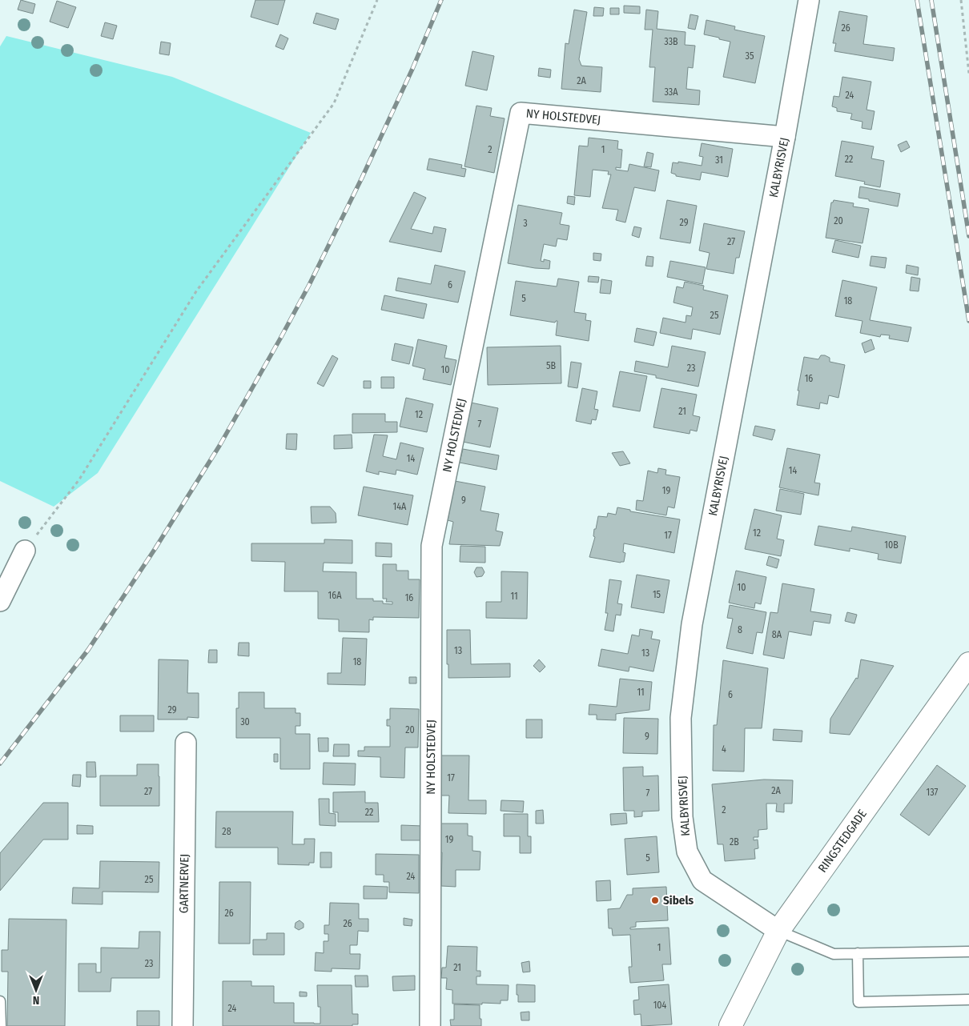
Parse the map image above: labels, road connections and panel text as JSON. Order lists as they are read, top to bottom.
{
  "streets": {
    "street": [
      "NY HOLSTEDVEJ",
      "KALBYRISVEJ",
      "RINGSTEDGADE",
      "GARTNERVEJ"
    ]
  },
  "crossings": [
    ["NY HOLSTEDVEJ", "KALBYRISVEJ"],
    ["KALBYRISVEJ", "RINGSTEDGADE"]
  ],
  "places": ["Sibels"],
  "house_numbers": [
    "26",
    "33B",
    "35",
    "2A",
    "33A",
    "24",
    "2",
    "1",
    "22",
    "31",
    "20",
    "29",
    "3",
    "27",
    "6",
    "5",
    "18",
    "25",
    "5B",
    "23",
    "10",
    "16",
    "21",
    "12",
    "7",
    "14",
    "14",
    "19",
    "9",
    "14A",
    "12",
    "17",
    "10B",
    "10",
    "15",
    "16A",
    "11",
    "16",
    "8",
    "8A",
    "13",
    "13",
    "18",
    "11",
    "6",
    "29",
    "30",
    "20",
    "9",
    "4",
    "17",
    "2A",
    "27",
    "137",
    "7",
    "2",
    "22",
    "28",
    "19",
    "2B",
    "5",
    "24",
    "25",
    "26",
    "26",
    "1",
    "23",
    "21",
    "104",
    "24"
  ],
  "north": "bottom"
}
